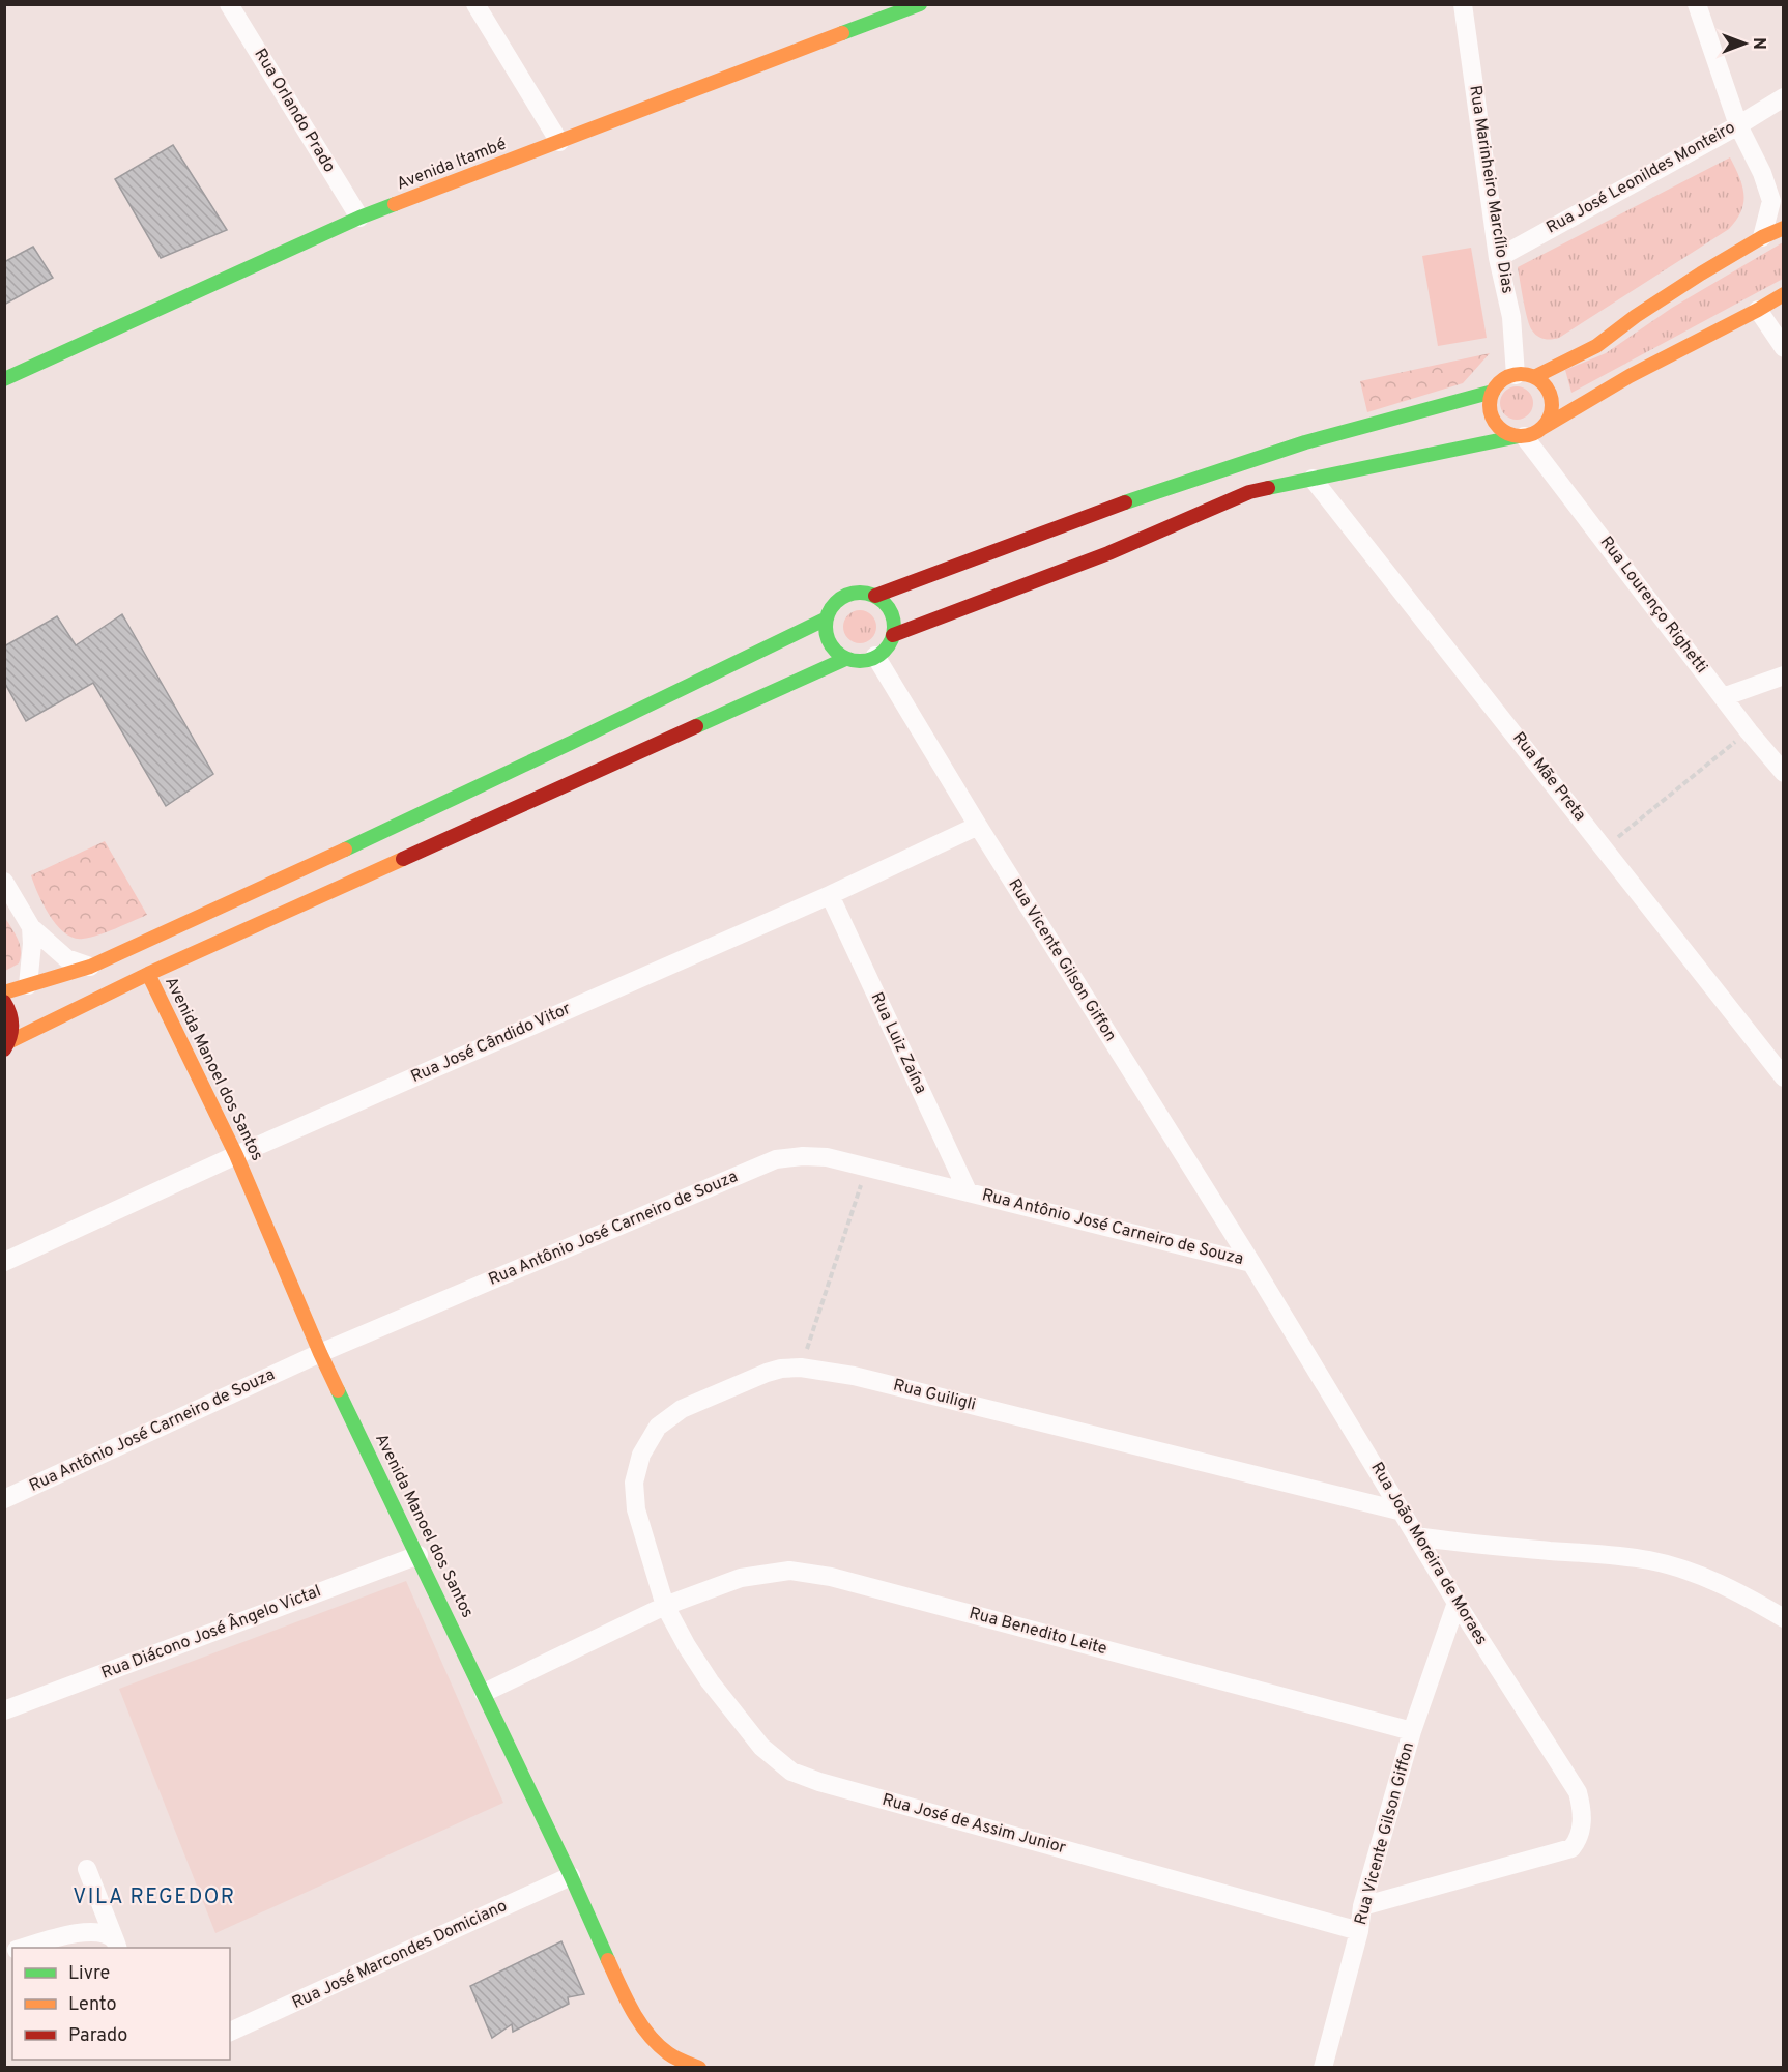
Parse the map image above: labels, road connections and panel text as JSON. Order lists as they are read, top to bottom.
{
  "streets": {
    "main road": ["Avenida Itambé", "Avenida Manoel dos Santos"],
    "street": [
      "Rua Orlando Prado",
      "Rua José Leonildes Monteiro",
      "Rua Marinheiro Marcílio Dias",
      "Rua Lourenço Righetti",
      "Rua Mãe Preta",
      "Rua Vicente Gilson Giffon",
      "Rua José Cândido Vitor",
      "Rua Luiz Zaína",
      "Rua Antônio José Carneiro de Souza",
      "Rua Guiligli",
      "Rua João Moreira de Moraes",
      "Rua Benedito Leite",
      "Rua Diácono José Ângelo Victal",
      "Rua José de Assim Junior",
      "Rua José Marcondes Domiciano"
    ]
  },
  "crossings": [
    ["Rua Orlando Prado", "Avenida Itambé"],
    ["Rua José Leonildes Monteiro", "Rua Marinheiro Marcílio Dias"],
    ["Rua Marinheiro Marcílio Dias", "Rua Lourenço Righetti"],
    ["Rua Vicente Gilson Giffon", "Rua José Cândido Vitor"],
    ["Rua Vicente Gilson Giffon", "Rua Antônio José Carneiro de Souza"],
    ["Rua Vicente Gilson Giffon", "Rua João Moreira de Moraes"],
    ["Rua Vicente Gilson Giffon", "Rua Benedito Leite"],
    ["Rua Vicente Gilson Giffon", "Rua José de Assim Junior"],
    ["Rua José Cândido Vitor", "Rua Luiz Zaína"],
    ["Rua José Cândido Vitor", "Avenida Manoel dos Santos"],
    ["Rua Luiz Zaína", "Rua Antônio José Carneiro de Souza"],
    ["Avenida Manoel dos Santos", "Rua Antônio José Carneiro de Souza"],
    ["Avenida Manoel dos Santos", "Rua Benedito Leite"],
    ["Avenida Manoel dos Santos", "Rua Diácono José Ângelo Victal"],
    ["Avenida Manoel dos Santos", "Rua José Marcondes Domiciano"],
    ["Rua Antônio José Carneiro de Souza", "Rua João Moreira de Moraes"],
    ["Rua Guiligli", "Rua João Moreira de Moraes"],
    ["Rua Guiligli", "Rua Benedito Leite"],
    ["Rua Guiligli", "Rua José de Assim Junior"],
    ["Rua Benedito Leite", "Rua José de Assim Junior"]
  ],
  "districts": ["VILA REGEDOR"],
  "legend": ["Livre", "Lento", "Parado"],
  "north": "right"
}
